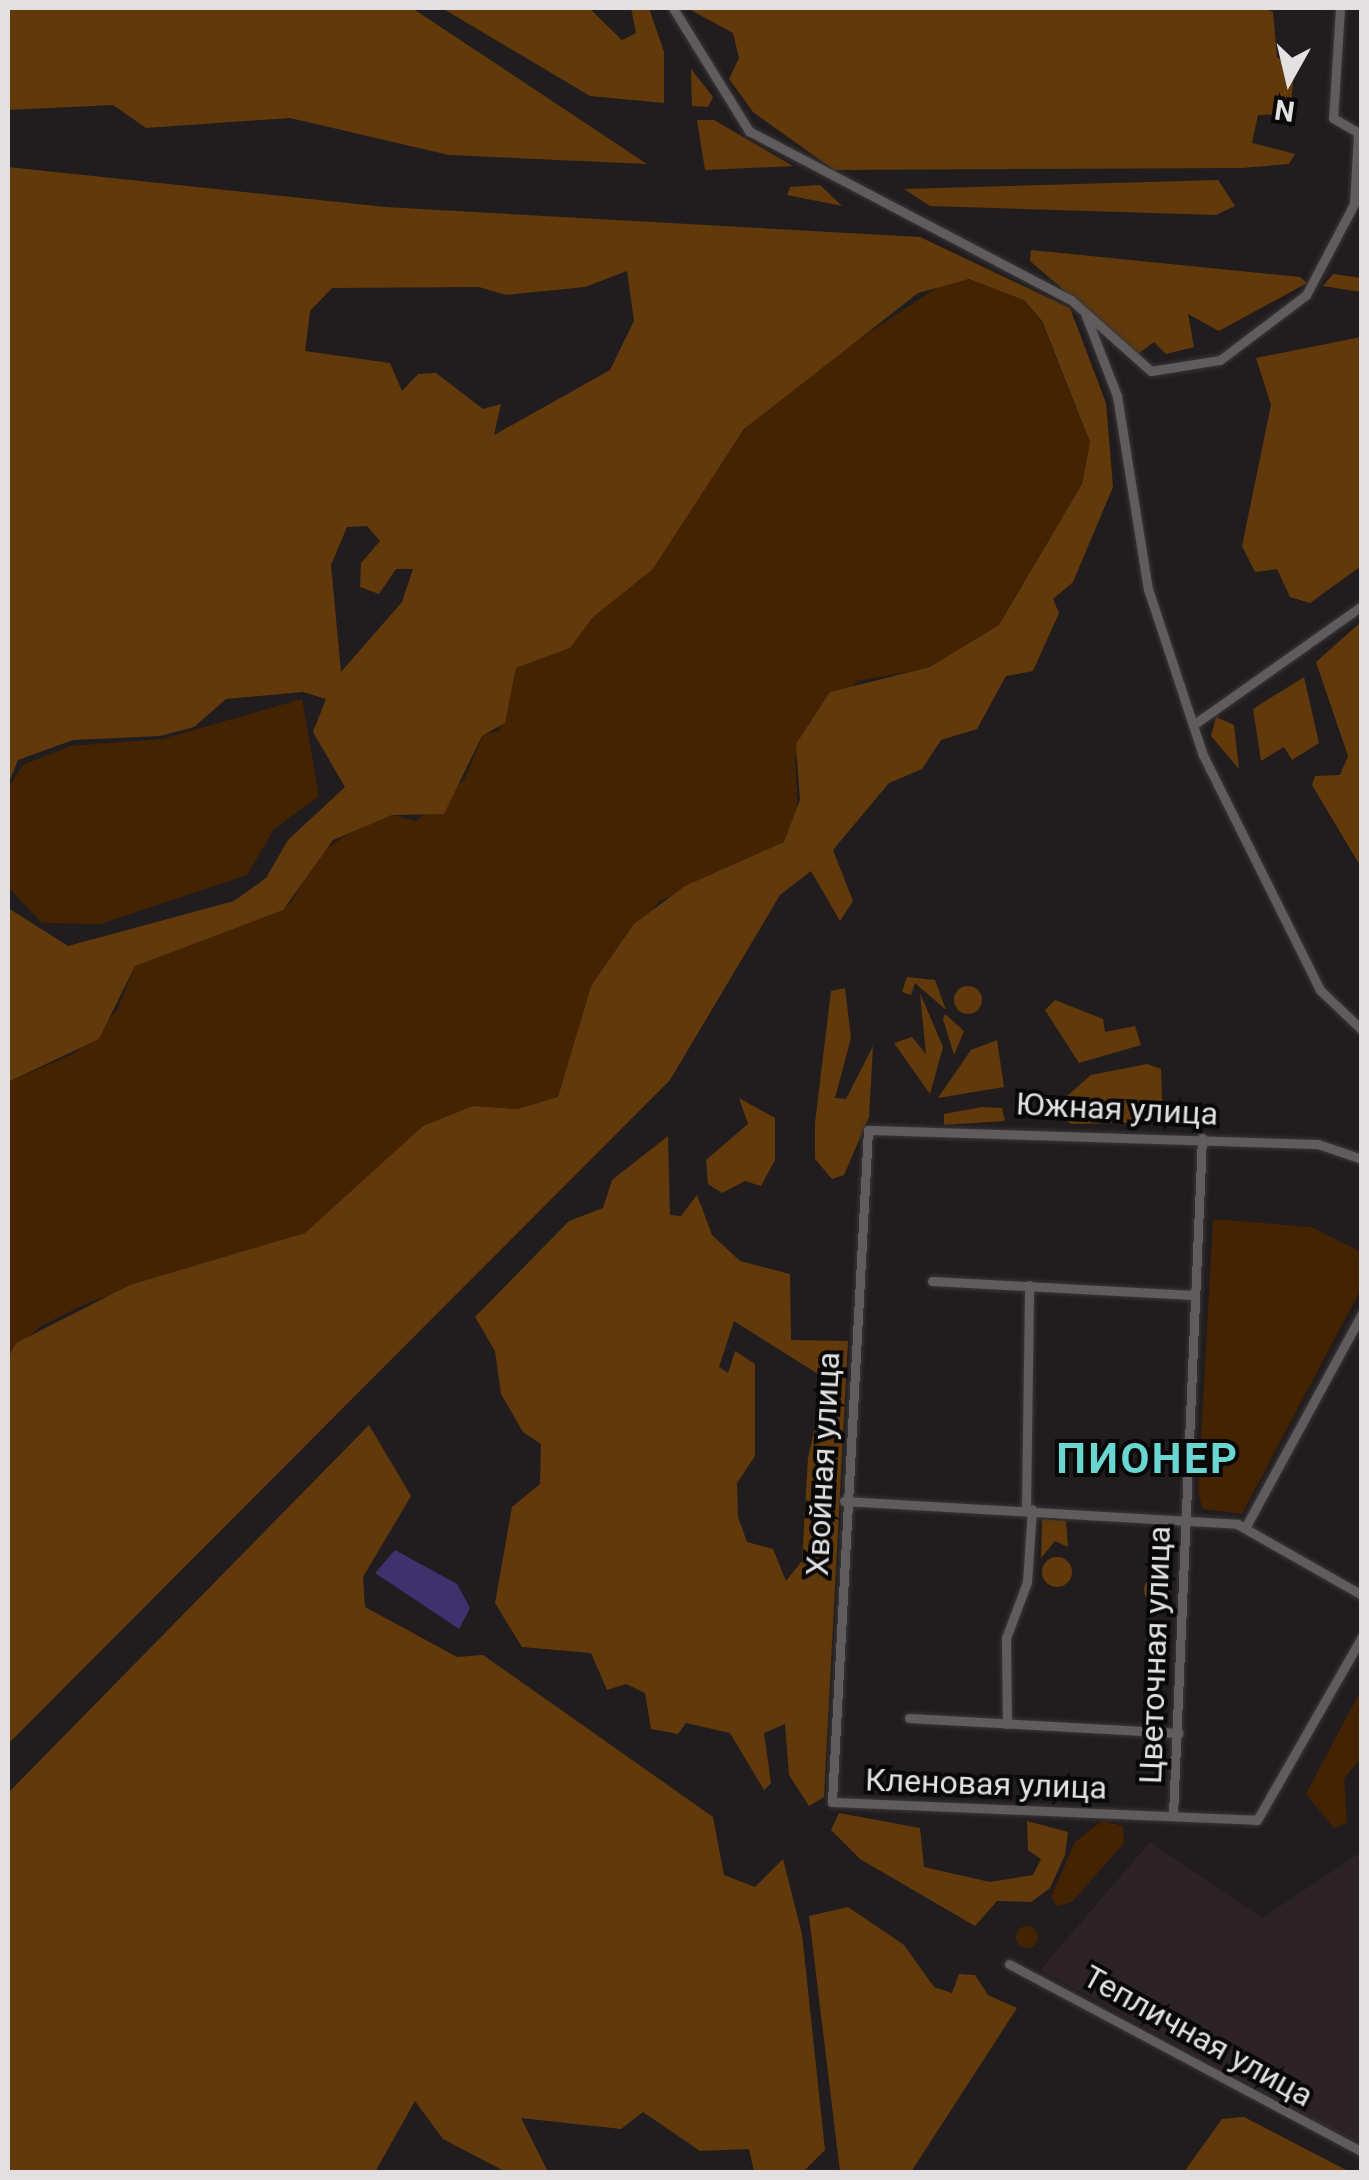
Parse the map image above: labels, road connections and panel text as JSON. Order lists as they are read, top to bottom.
{
  "streets": {
    "street": [
      "Южная улица",
      "Хвойная улица",
      "Цветочная улица",
      "Кленовая улица",
      "Тепличная улица"
    ]
  },
  "crossings": [
    ["Южная улица", "Хвойная улица"],
    ["Южная улица", "Цветочная улица"],
    ["Хвойная улица", "Кленовая улица"],
    ["Цветочная улица", "Кленовая улица"]
  ],
  "districts": ["ПИОНЕР"],
  "north": "bottom"
}
